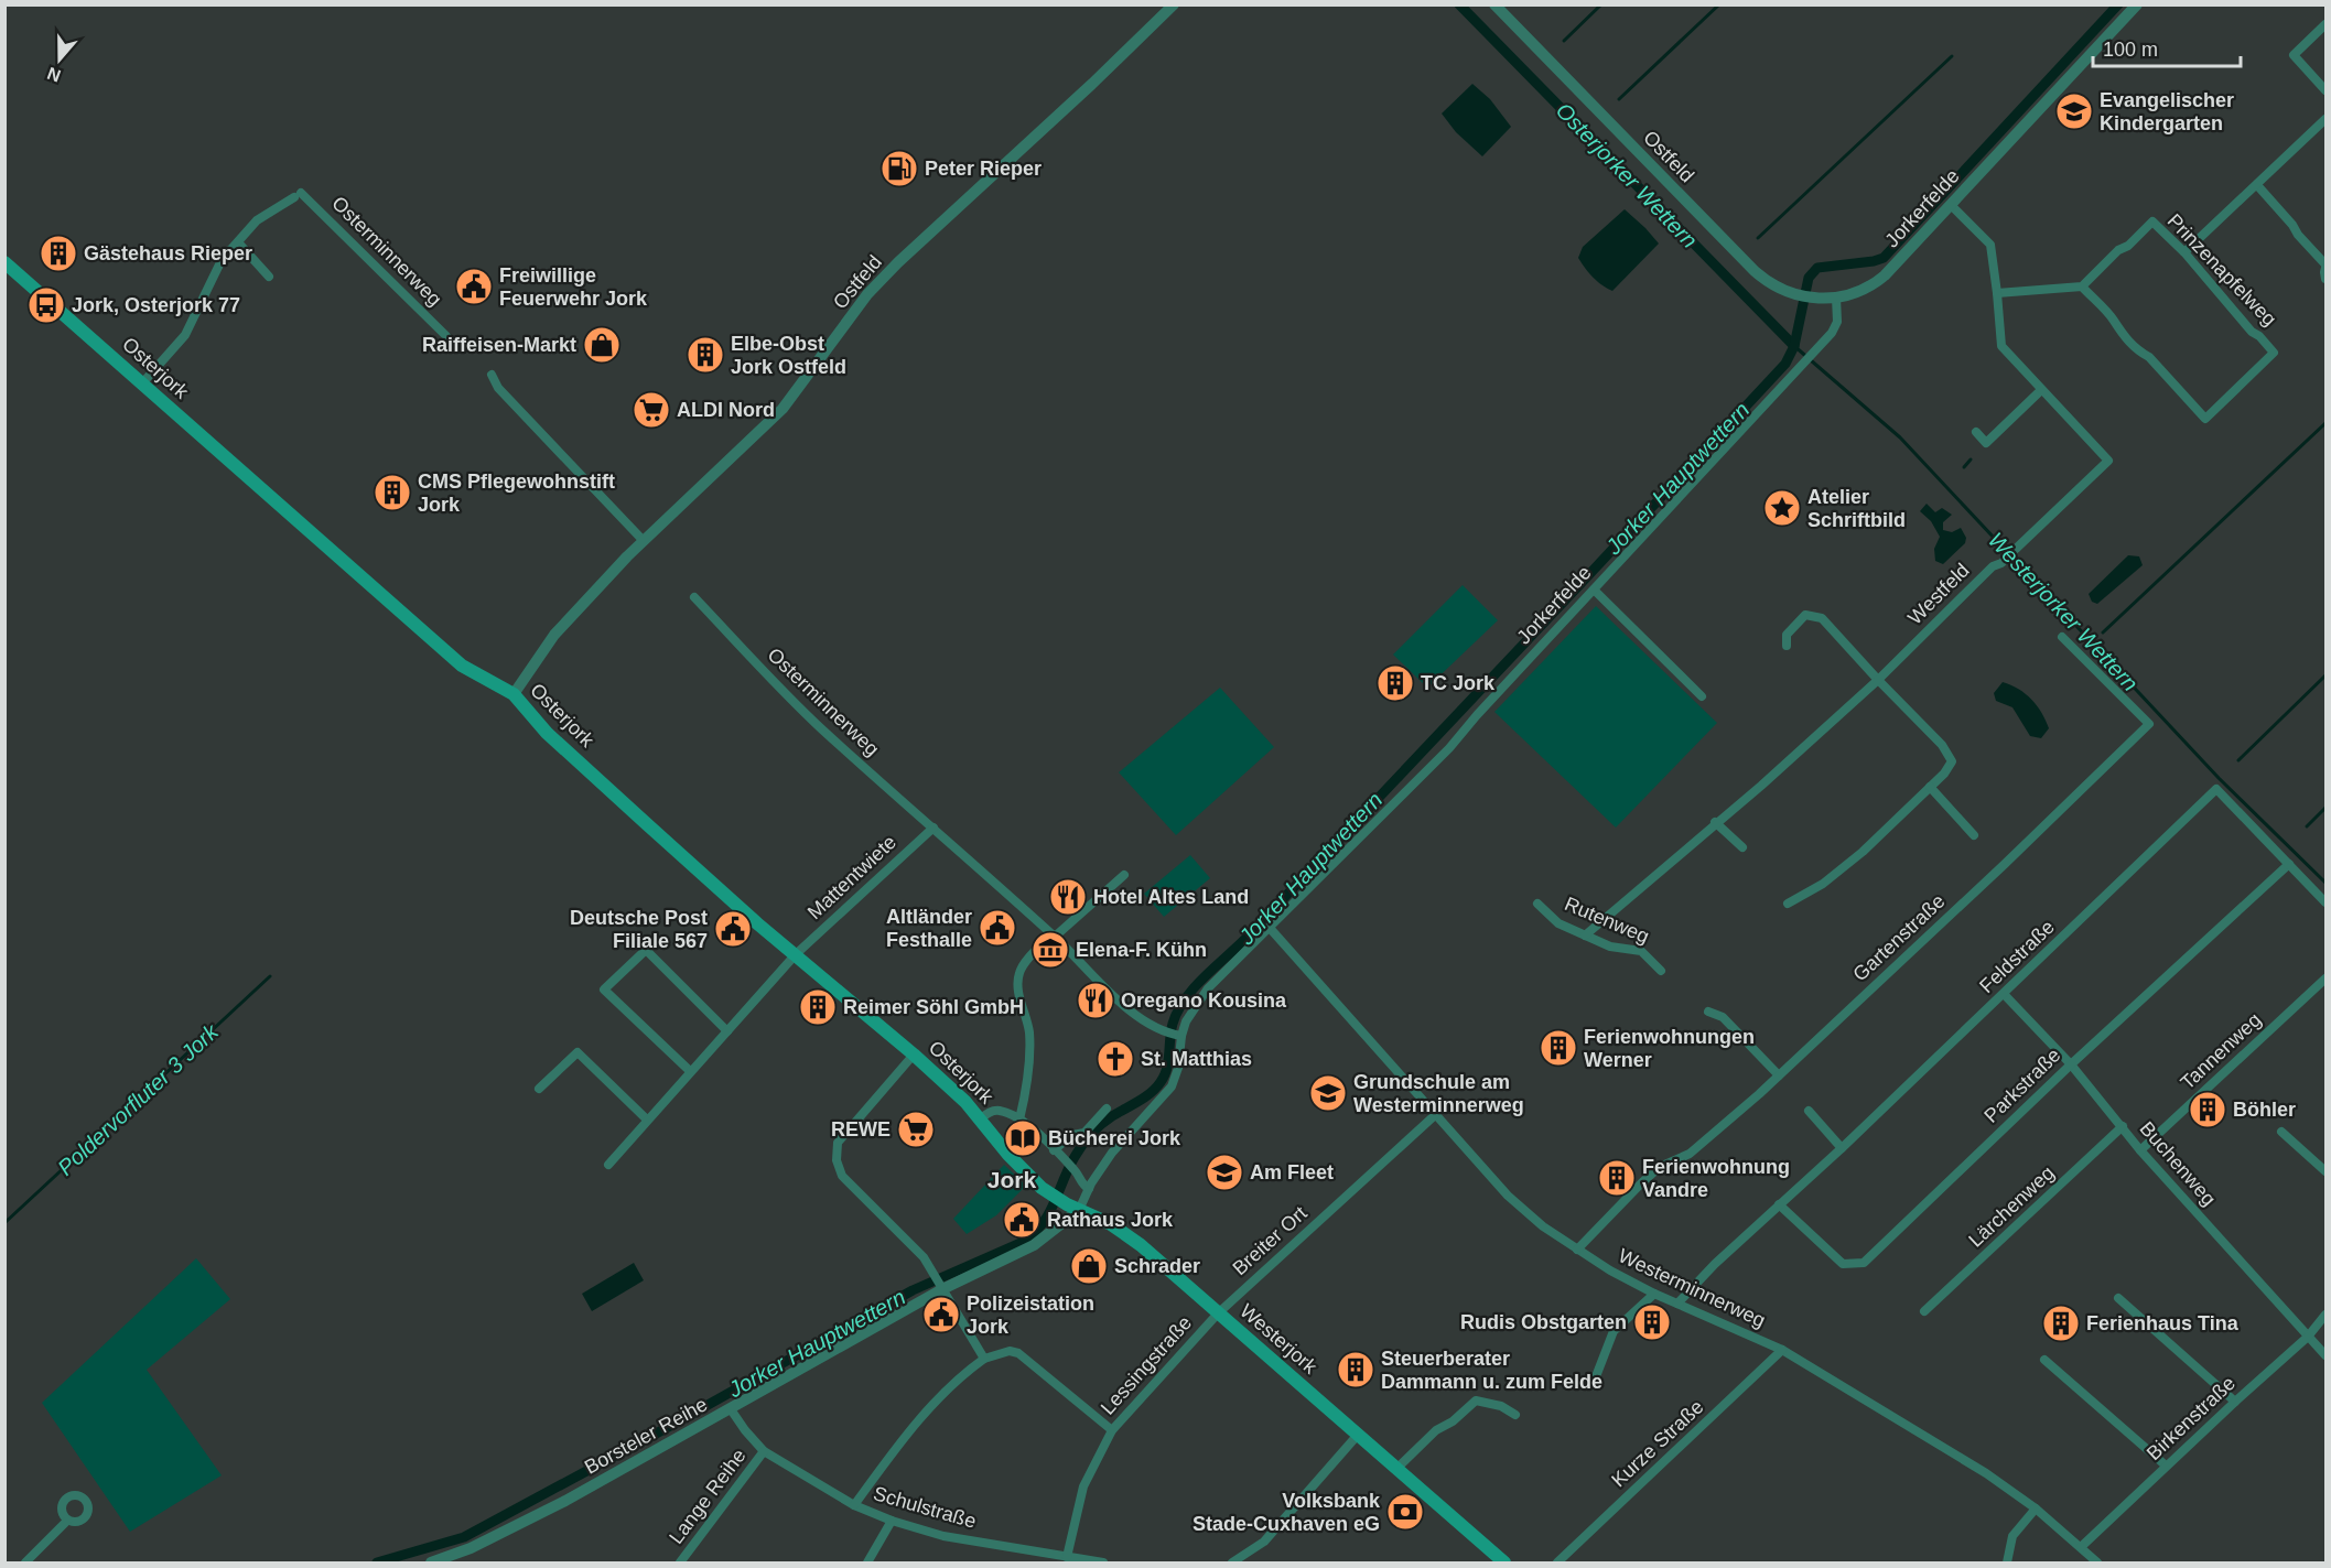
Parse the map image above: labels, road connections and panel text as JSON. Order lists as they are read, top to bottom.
{
  "streets": {
    "main road": ["Osterjork", "Westerjork"],
    "street": [
      "Ostfeld",
      "Jorkerfelde",
      "Osterminnerweg",
      "Prinzenapfelweg",
      "Westfeld",
      "Mattentwiete",
      "Rutenweg",
      "Gartenstraße",
      "Feldstraße",
      "Tannenweg",
      "Parkstraße",
      "Buchenweg",
      "Lärchenweg",
      "Breiter Ort",
      "Westerminnerweg",
      "Lessingstraße",
      "Birkenstraße",
      "Borsteler Reihe",
      "Kurze Straße",
      "Lange Reihe",
      "Schulstraße"
    ]
  },
  "crossings": [
    ["Ostfeld", "Jorkerfelde"],
    ["Ostfeld", "Osterjork"],
    ["Jorkerfelde", "Osterminnerweg"],
    ["Jorkerfelde", "Westfeld"],
    ["Jorkerfelde", "Westerminnerweg"],
    ["Osterminnerweg", "Mattentwiete"],
    ["Osterjork", "Mattentwiete"],
    ["Osterjork", "Westerjork"],
    ["Osterjork", "Borsteler Reihe"],
    ["Westfeld", "Rutenweg"],
    ["Gartenstraße", "Westerminnerweg"],
    ["Feldstraße", "Parkstraße"],
    ["Feldstraße", "Buchenweg"],
    ["Feldstraße", "Westerminnerweg"],
    ["Tannenweg", "Buchenweg"],
    ["Parkstraße", "Buchenweg"],
    ["Buchenweg", "Lärchenweg"],
    ["Buchenweg", "Birkenstraße"],
    ["Breiter Ort", "Westerminnerweg"],
    ["Breiter Ort", "Westerjork"],
    ["Breiter Ort", "Lessingstraße"],
    ["Westerminnerweg", "Birkenstraße"],
    ["Westerminnerweg", "Kurze Straße"],
    ["Westerjork", "Lessingstraße"],
    ["Westerjork", "Borsteler Reihe"],
    ["Lessingstraße", "Schulstraße"],
    ["Borsteler Reihe", "Schulstraße"],
    ["Lange Reihe", "Schulstraße"]
  ],
  "districts": ["Jork"],
  "water": [
    "Osterjorker Wettern",
    "Jorker Hauptwettern",
    "Westerjorker Wettern",
    "Poldervorfluter 3 Jork"
  ],
  "places": {
    "school or university": ["Evangelischer Kindergarten", "Grundschule am Westerminnerweg", "Am Fleet"],
    "fuel station": ["Peter Rieper"],
    "building": [
      "Gästehaus Rieper",
      "Elbe-Obst Jork Ostfeld",
      "CMS Pflegewohnstift Jork",
      "TC Jork",
      "Reimer Söhl GmbH",
      "Ferienwohnungen Werner",
      "Böhler",
      "Ferienwohnung Vandre",
      "Rudis Obstgarten",
      "Ferienhaus Tina",
      "Steuerberater Dammann u. zum Felde"
    ],
    "public building": [
      "Freiwillige Feuerwehr Jork",
      "Altländer Festhalle",
      "Deutsche Post Filiale 567",
      "Rathaus Jork",
      "Polizeistation Jork"
    ],
    "bus stop": ["Jork, Osterjork 77"],
    "shop": ["Raiffeisen-Markt", "Schrader"],
    "supermarket": ["ALDI Nord", "REWE"],
    "place": ["Atelier Schriftbild"],
    "restaurant": ["Hotel Altes Land", "Oregano Kousina"],
    "museum": ["Elena-F. Kühn"],
    "church": ["St. Matthias"],
    "library": ["Bücherei Jork"],
    "bank": ["Volksbank Stade-Cuxhaven eG"]
  },
  "scale_bar": "100 m",
  "north": "bottom"
}
